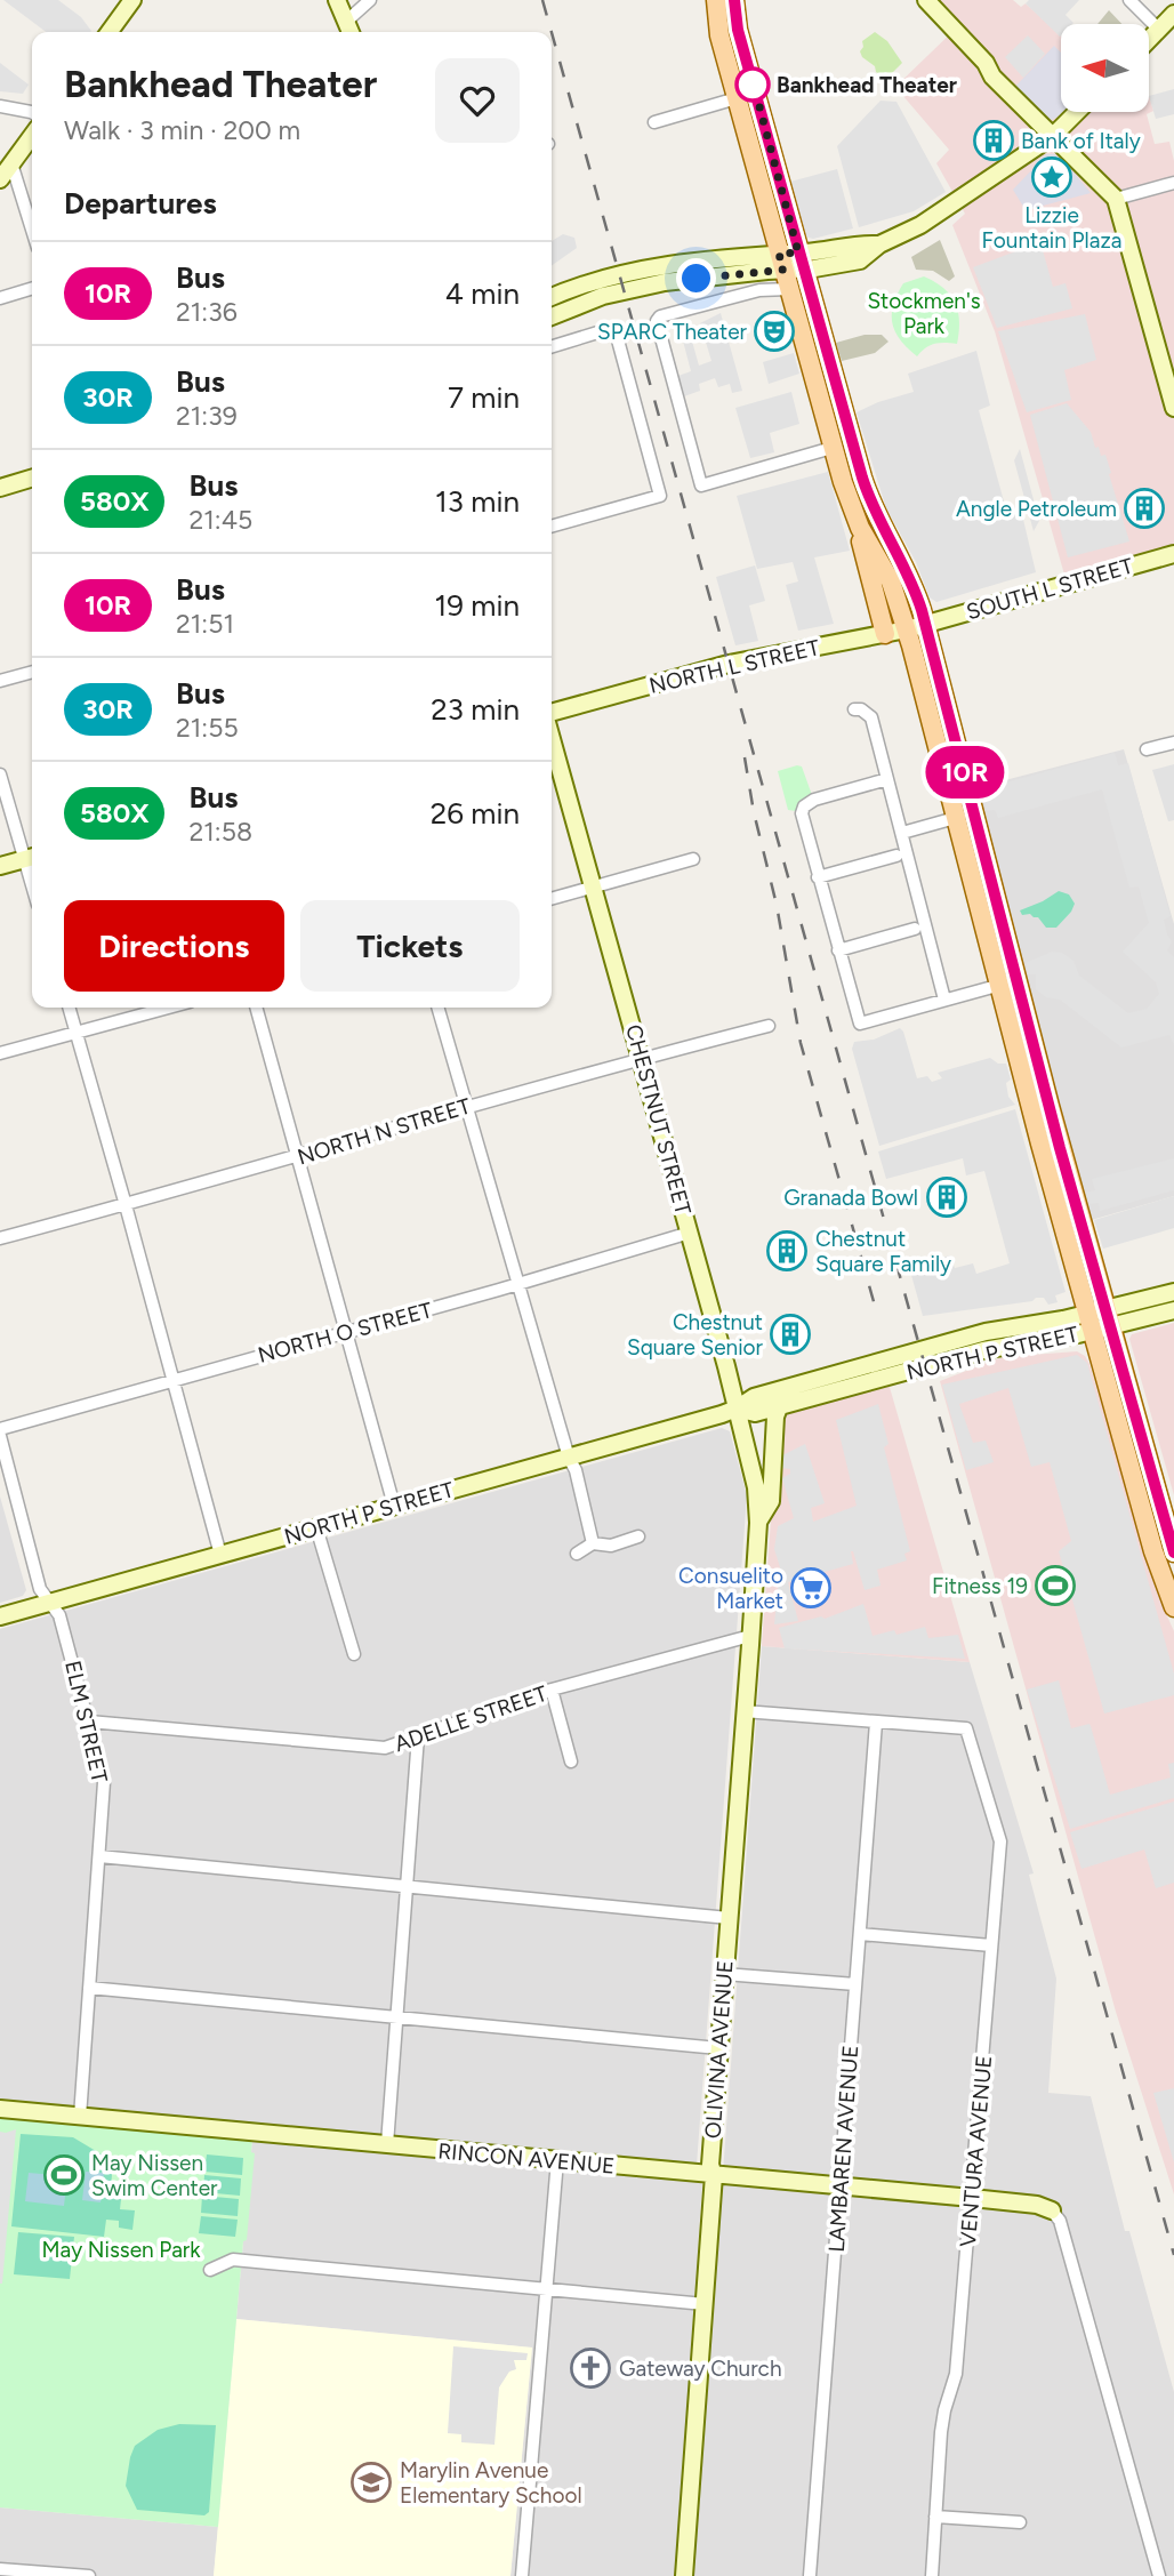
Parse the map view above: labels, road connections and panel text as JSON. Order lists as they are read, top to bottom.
{
  "streets": {
    "street": [
      "SOUTH L STREET",
      "NORTH L STREET",
      "CHESTNUT STREET",
      "NORTH N STREET",
      "NORTH O STREET",
      "NORTH P STREET",
      "ADELLE STREET",
      "ELM STREET",
      "OLIVINA AVENUE",
      "LAMBAREN AVENUE",
      "VENTURA AVENUE",
      "RINCON AVENUE"
    ]
  },
  "crossings": [
    ["SOUTH L STREET", "NORTH L STREET"],
    ["CHESTNUT STREET", "NORTH N STREET"],
    ["CHESTNUT STREET", "NORTH O STREET"],
    ["CHESTNUT STREET", "NORTH P STREET"],
    ["CHESTNUT STREET", "OLIVINA AVENUE"],
    ["NORTH P STREET", "ELM STREET"],
    ["ADELLE STREET", "ELM STREET"],
    ["ADELLE STREET", "OLIVINA AVENUE"],
    ["ELM STREET", "RINCON AVENUE"],
    ["OLIVINA AVENUE", "RINCON AVENUE"],
    ["LAMBAREN AVENUE", "VENTURA AVENUE"],
    ["LAMBAREN AVENUE", "RINCON AVENUE"],
    ["VENTURA AVENUE", "RINCON AVENUE"]
  ],
  "parks": ["Stockmen's Park", "May Nissen Park"],
  "places": {
    "other": ["Bankhead Theater"],
    "building": [
      "Bank of Italy",
      "Angle Petroleum",
      "Granada Bowl",
      "Chestnut Square Family",
      "Chestnut Square Senior"
    ],
    "place": ["Lizzie Fountain Plaza"],
    "theatre": ["SPARC Theater"],
    "sports": ["Fitness 19", "May Nissen Swim Center"],
    "supermarket": ["Consuelito Market"],
    "church": ["Gateway Church"],
    "school or university": ["Marylin Avenue Elementary School"]
  },
  "lines": ["bus line 10R"],
  "north": "left",
  "page": {
    "on_map": "10R",
    "heading": [
      ["Bankhead Theater", "Walk · 3 min · 200 m"],
      "Departures"
    ],
    "list": [
      {
        "mark": "10R",
        "name": "Bus",
        "note": "21:36",
        "value": "4 min"
      },
      {
        "mark": "30R",
        "name": "Bus",
        "note": "21:39",
        "value": "7 min"
      },
      {
        "mark": "580X",
        "name": "Bus",
        "note": "21:45",
        "value": "13 min"
      },
      {
        "mark": "10R",
        "name": "Bus",
        "note": "21:51",
        "value": "19 min"
      },
      {
        "mark": "30R",
        "name": "Bus",
        "note": "21:55",
        "value": "23 min"
      },
      {
        "mark": "580X",
        "name": "Bus",
        "note": "21:58",
        "value": "26 min"
      }
    ],
    "buttons": ["Directions", "Tickets"]
  }
}
